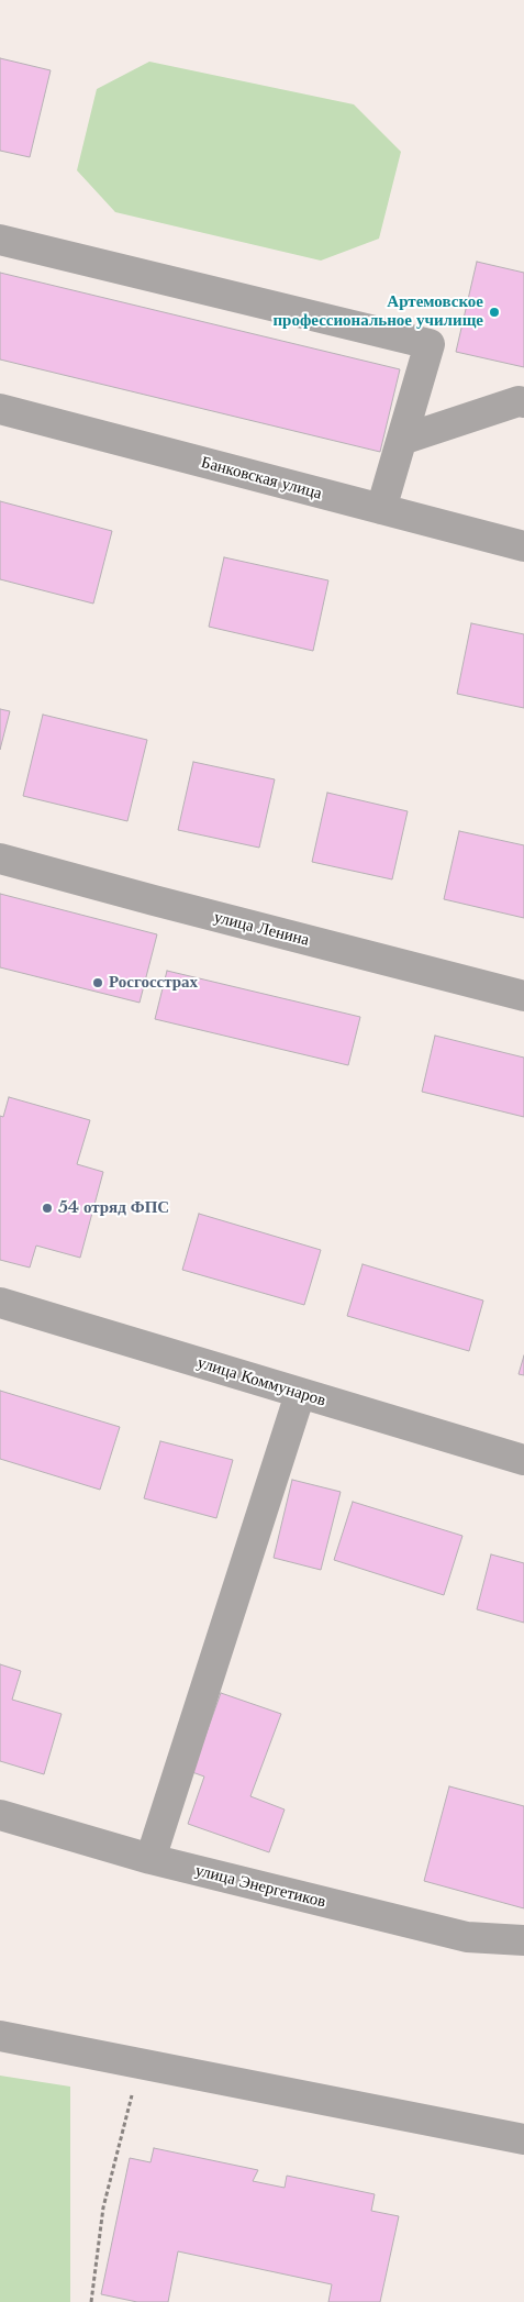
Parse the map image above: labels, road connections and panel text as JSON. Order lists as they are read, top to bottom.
{
  "streets": {
    "street": [
      "Банковская улица",
      "улица Ленина",
      "улица Коммунаров",
      "улица Энергетиков"
    ]
  },
  "places": ["Артемовское профессиональное училище", "Росгосстрах", "54 отряд ФПС"]
}
